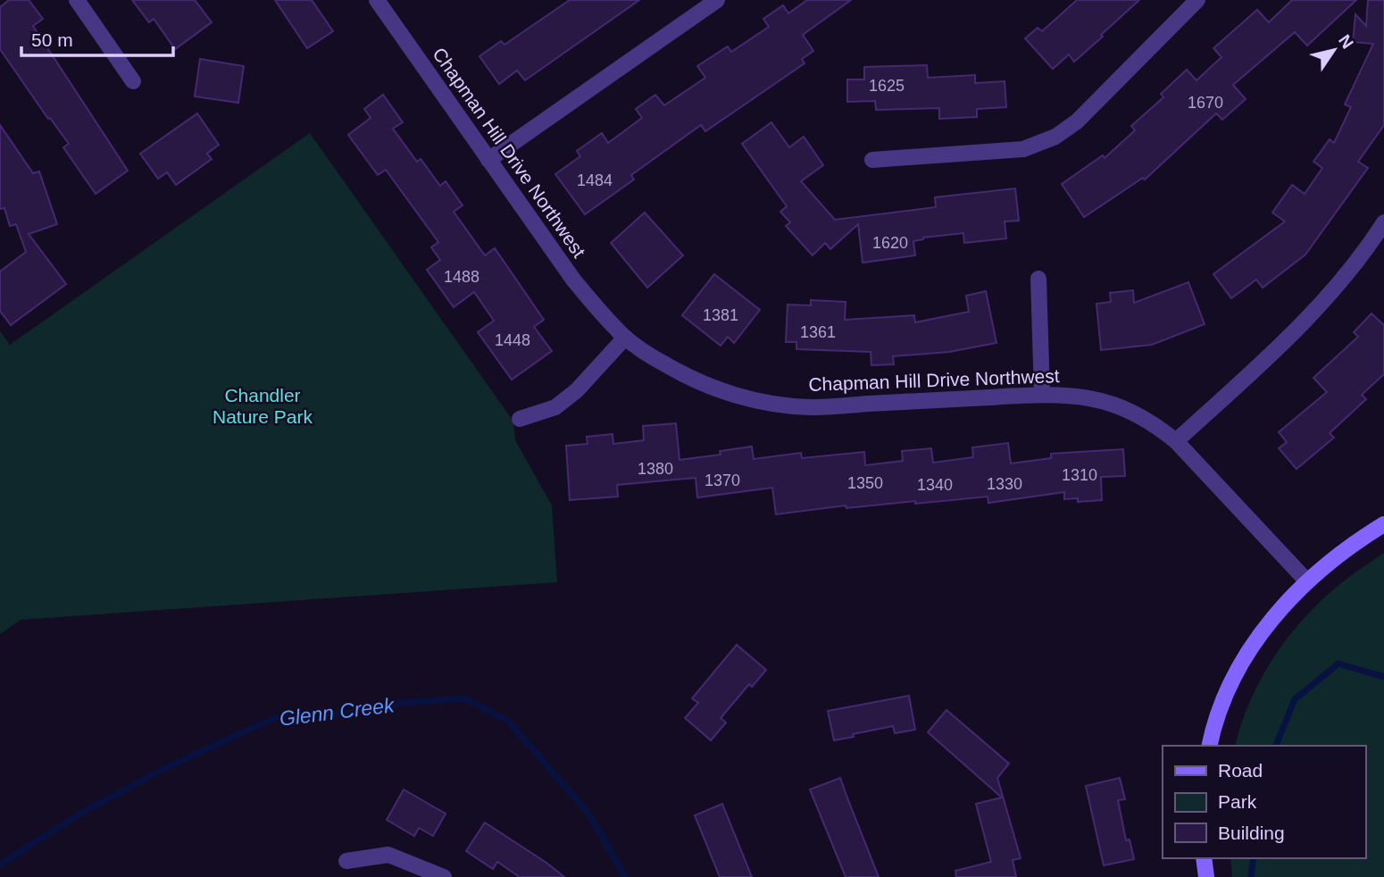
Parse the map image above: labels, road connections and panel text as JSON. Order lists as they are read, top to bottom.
{
  "streets": {
    "street": ["Chapman Hill Drive Northwest"]
  },
  "water": ["Glenn Creek"],
  "parks": ["Chandler Nature Park"],
  "house_numbers": [
    "1625",
    "1670",
    "1484",
    "1620",
    "1488",
    "1381",
    "1361",
    "1448",
    "1380",
    "1310",
    "1370",
    "1350",
    "1330",
    "1340"
  ],
  "legend": ["Road", "Park", "Building"],
  "scale_bar": "50 m",
  "north": "top right"
}
